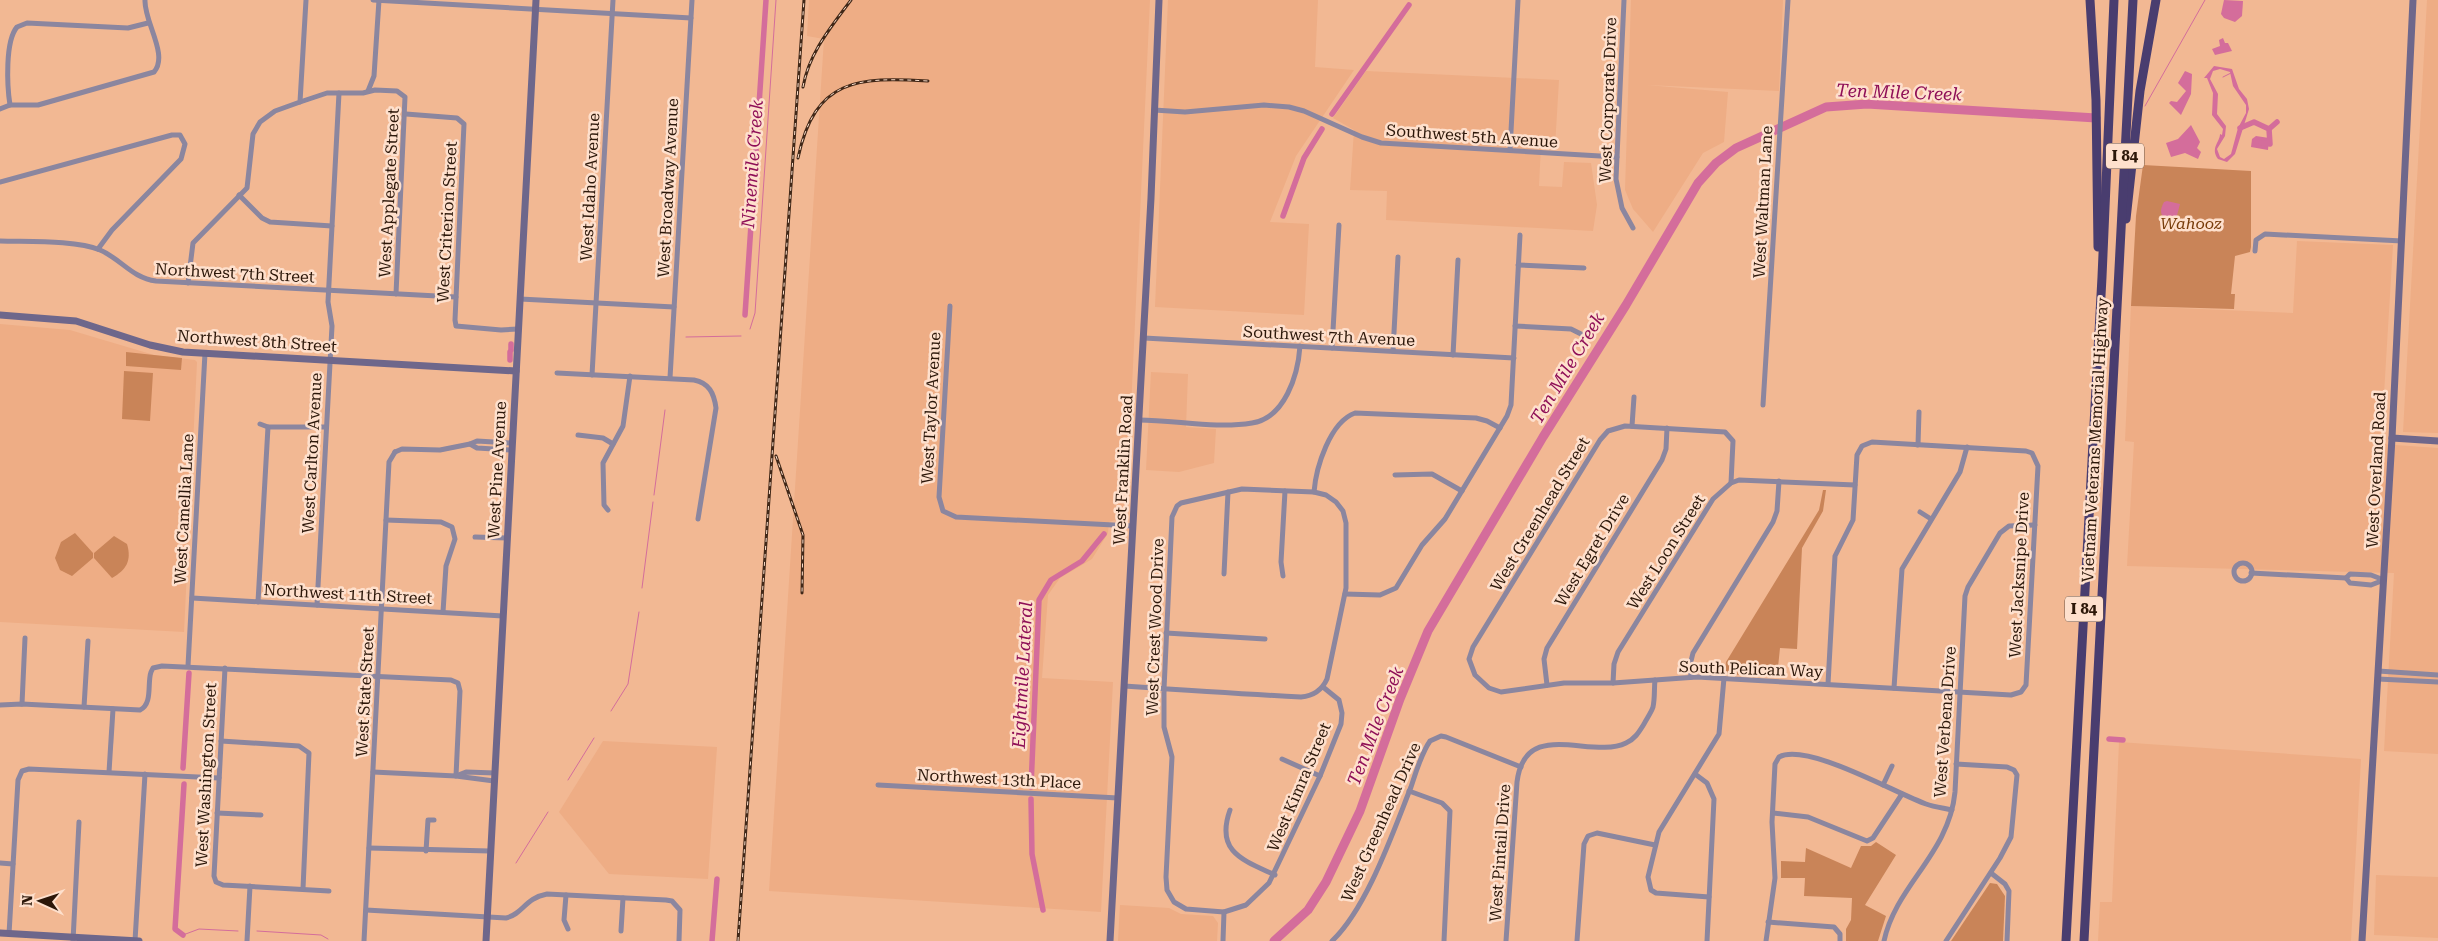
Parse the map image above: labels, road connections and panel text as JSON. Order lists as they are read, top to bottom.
{
  "streets": {
    "highway": ["I 84", "Vietnam Veterans Memorial Highway"],
    "street": [
      "West Corporate Drive",
      "Southwest 5th Avenue",
      "West Idaho Avenue",
      "West Broadway Avenue",
      "West Applegate Street",
      "West Waltman Lane",
      "West Criterion Street",
      "Northwest 7th Street",
      "Southwest 7th Avenue",
      "Northwest 8th Street",
      "West Taylor Avenue",
      "West Carlton Avenue",
      "West Pine Avenue",
      "West Franklin Road",
      "West Overland Road",
      "West Camellia Lane",
      "West Greenhead Street",
      "West Egret Drive",
      "West Loon Street",
      "West Jacksnipe Drive",
      "Northwest 11th Street",
      "West Crest Wood Drive",
      "South Pelican Way",
      "West State Street",
      "West Verbena Drive",
      "West Washington Street",
      "Northwest 13th Place",
      "West Kimra Street",
      "West Greenhead Drive",
      "West Pintail Drive"
    ]
  },
  "crossings": [
    ["West Corporate Drive", "Southwest 5th Avenue"],
    ["Southwest 5th Avenue", "West Franklin Road"],
    ["West Applegate Street", "West Criterion Street"],
    ["West Applegate Street", "Northwest 7th Street"],
    ["West Criterion Street", "Northwest 7th Street"],
    ["West Criterion Street", "West Pine Avenue"],
    ["Northwest 7th Street", "West Carlton Avenue"],
    ["Southwest 7th Avenue", "West Franklin Road"],
    ["Northwest 8th Street", "West Carlton Avenue"],
    ["Northwest 8th Street", "West Pine Avenue"],
    ["Northwest 8th Street", "West Camellia Lane"],
    ["West Taylor Avenue", "West Franklin Road"],
    ["West Carlton Avenue", "Northwest 11th Street"],
    ["West Pine Avenue", "Northwest 11th Street"],
    ["West Franklin Road", "Northwest 13th Place"],
    ["West Camellia Lane", "Northwest 11th Street"],
    ["West Greenhead Street", "West Egret Drive"],
    ["West Greenhead Street", "West Loon Street"],
    ["West Greenhead Street", "South Pelican Way"],
    ["West Egret Drive", "South Pelican Way"],
    ["West Loon Street", "South Pelican Way"],
    ["West Jacksnipe Drive", "South Pelican Way"],
    ["West Jacksnipe Drive", "West Verbena Drive"],
    ["Northwest 11th Street", "West State Street"],
    ["West Crest Wood Drive", "West Kimra Street"],
    ["South Pelican Way", "West Verbena Drive"],
    ["West Greenhead Drive", "West Pintail Drive"]
  ],
  "water": ["Ten Mile Creek", "Ninemile Creek", "Eightmile Lateral"],
  "parks": ["Wahooz"],
  "north": "left"
}
